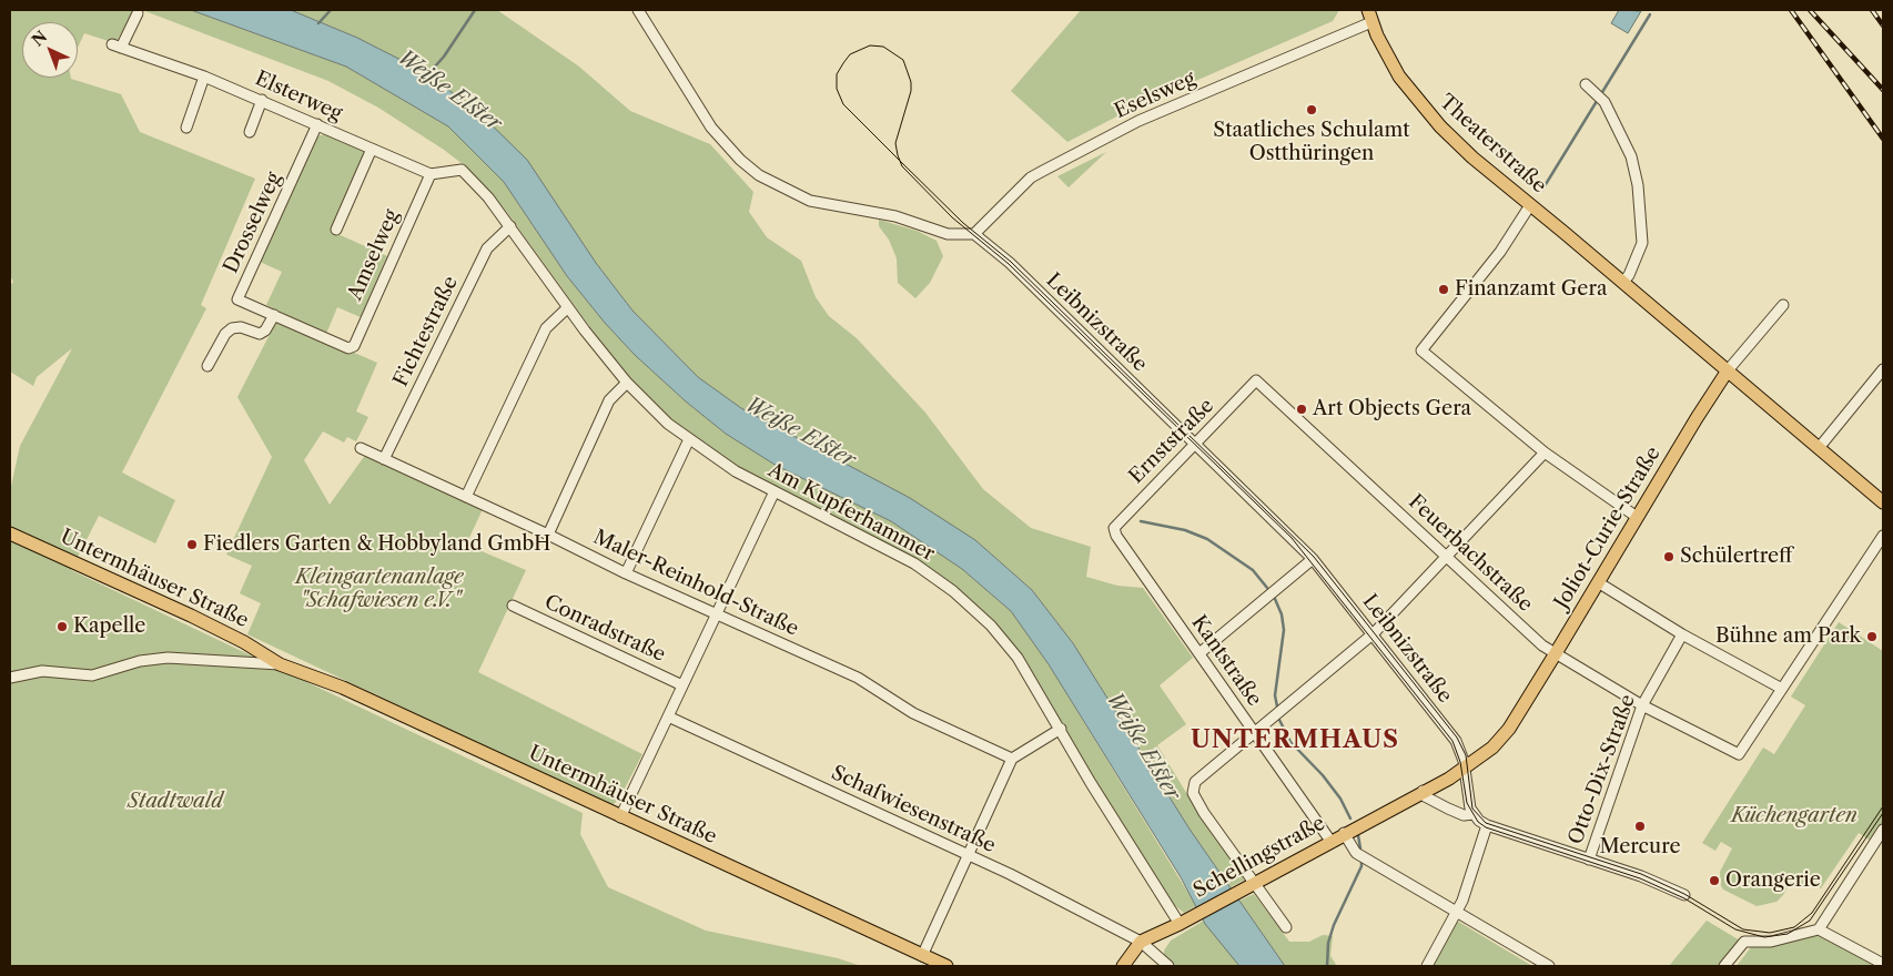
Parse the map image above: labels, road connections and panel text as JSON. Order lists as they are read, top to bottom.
{
  "streets": {
    "main road": [
      "Theaterstraße",
      "Joliot-Curie-Straße",
      "Untermhäuser Straße",
      "Schellingstraße"
    ],
    "street": [
      "Eselsweg",
      "Elsterweg",
      "Drosselweg",
      "Amselweg",
      "Leibnizstraße",
      "Fichtestraße",
      "Ernststraße",
      "Am Kupferhammer",
      "Feuerbachstraße",
      "Maler-Reinhold-Straße",
      "Conradstraße",
      "Kantstraße",
      "Otto-Dix-Straße",
      "Schafwiesenstraße"
    ]
  },
  "crossings": [
    ["Eselsweg", "Theaterstraße"],
    ["Eselsweg", "Leibnizstraße"],
    ["Elsterweg", "Drosselweg"],
    ["Elsterweg", "Amselweg"],
    ["Elsterweg", "Am Kupferhammer"],
    ["Theaterstraße", "Joliot-Curie-Straße"],
    ["Drosselweg", "Amselweg"],
    ["Amselweg", "Am Kupferhammer"],
    ["Leibnizstraße", "Ernststraße"],
    ["Leibnizstraße", "Joliot-Curie-Straße"],
    ["Leibnizstraße", "Schellingstraße"],
    ["Fichtestraße", "Am Kupferhammer"],
    ["Fichtestraße", "Maler-Reinhold-Straße"],
    ["Ernststraße", "Feuerbachstraße"],
    ["Ernststraße", "Kantstraße"],
    ["Am Kupferhammer", "Conradstraße"],
    ["Am Kupferhammer", "Schellingstraße"],
    ["Joliot-Curie-Straße", "Feuerbachstraße"],
    ["Joliot-Curie-Straße", "Schellingstraße"],
    ["Feuerbachstraße", "Otto-Dix-Straße"],
    ["Untermhäuser Straße", "Conradstraße"],
    ["Maler-Reinhold-Straße", "Conradstraße"],
    ["Conradstraße", "Schafwiesenstraße"],
    ["Kantstraße", "Schellingstraße"],
    ["Schafwiesenstraße", "Schellingstraße"]
  ],
  "districts": ["UNTERMHAUS"],
  "water": ["Weiße Elster"],
  "parks": ["Kleingartenanlage \"Schafwiesen e.V.\"", "Stadtwald", "Küchengarten"],
  "places": [
    "Staatliches Schulamt Ostthüringen",
    "Finanzamt Gera",
    "Art Objects Gera",
    "Fiedlers Garten & Hobbyland GmbH",
    "Schülertreff",
    "Kapelle",
    "Bühne am Park",
    "Mercure",
    "Orangerie"
  ],
  "north": "top left"
}
